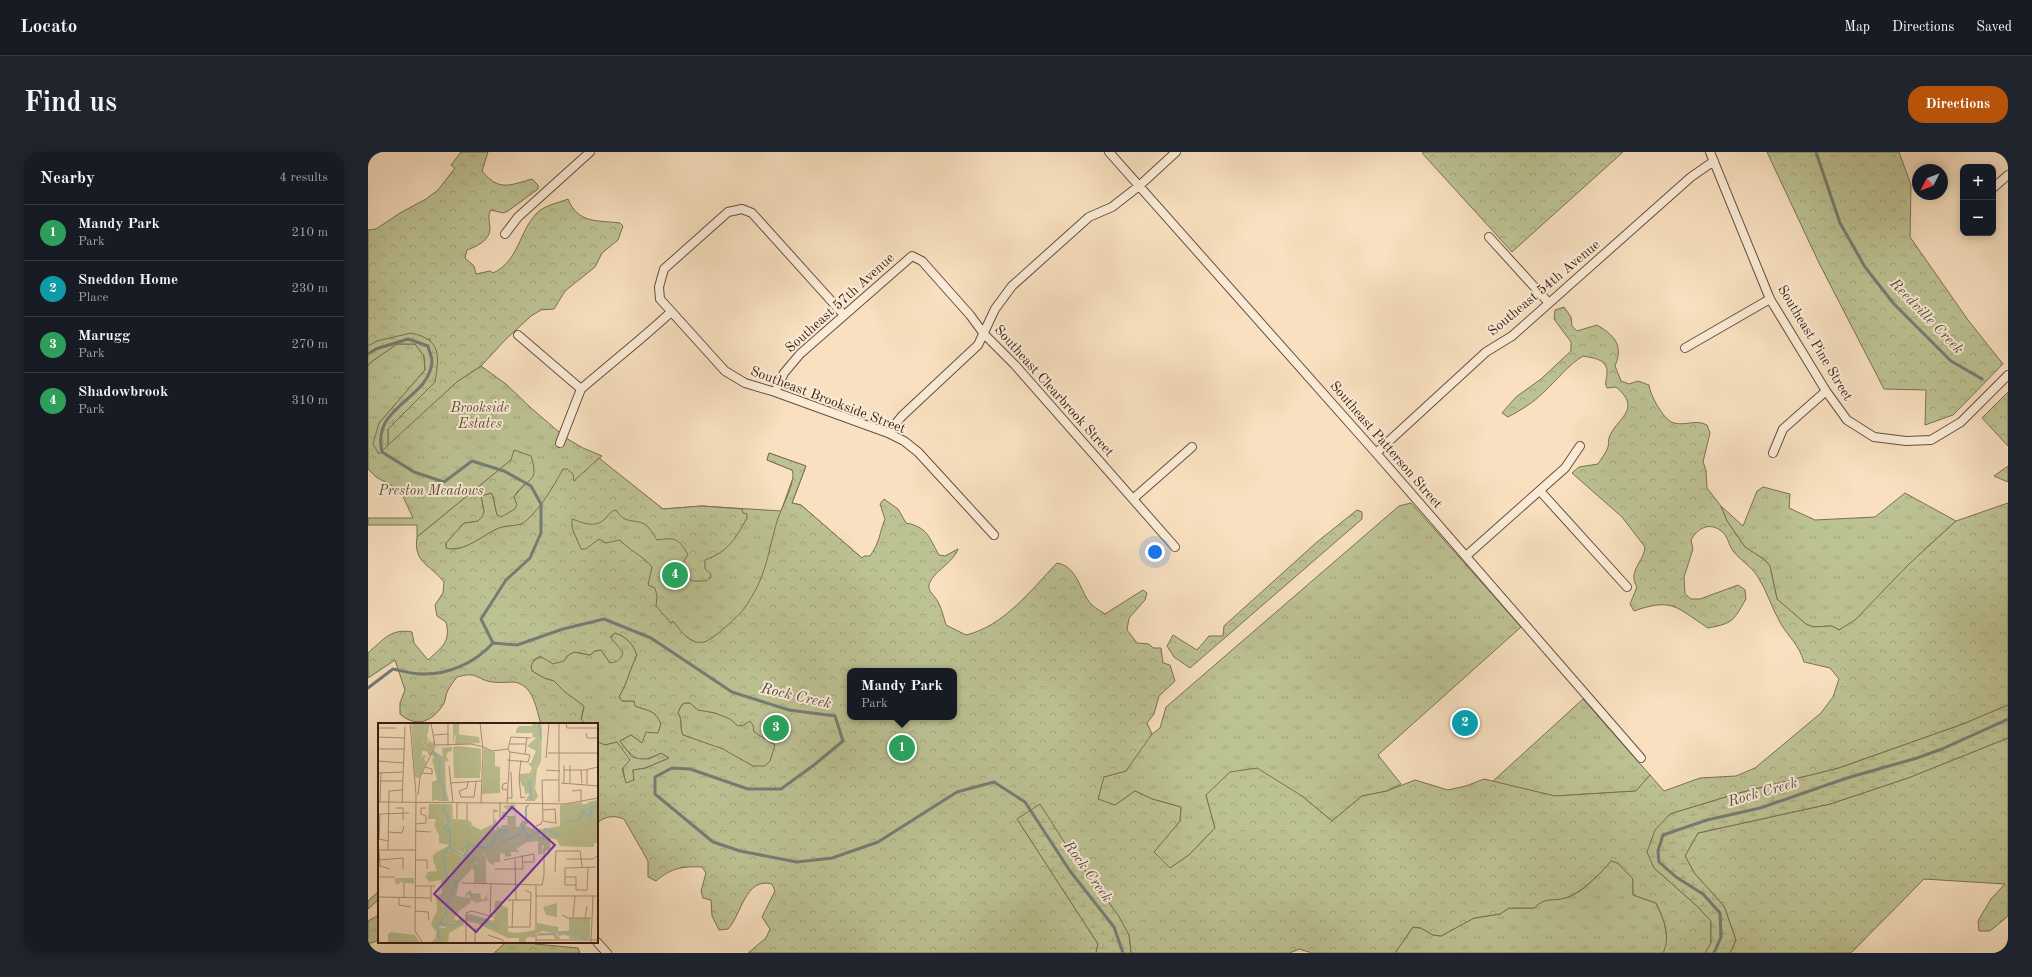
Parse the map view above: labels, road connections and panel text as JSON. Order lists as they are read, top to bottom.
{
  "streets": {
    "street": [
      "Southeast 54th Avenue",
      "Southeast 57th Avenue",
      "Southeast Pine Street",
      "Southeast Clearbrook Street",
      "Southeast Brookside Street",
      "Southeast Patterson Street"
    ]
  },
  "crossings": [
    ["Southeast 54th Avenue", "Southeast Pine Street"],
    ["Southeast 54th Avenue", "Southeast Patterson Street"],
    ["Southeast 57th Avenue", "Southeast Clearbrook Street"],
    ["Southeast 57th Avenue", "Southeast Brookside Street"]
  ],
  "water": ["Reedville Creek", "Rock Creek"],
  "parks": ["Brookside Estates", "Preston Meadows"],
  "north": "bottom left",
  "page": {
    "header": "Locato",
    "nav": ["Map", "Directions", "Saved"],
    "buttons": "Directions",
    "title": "Find us",
    "heading": ["Nearby", "4 results"],
    "map_buttons": ["+", "−"],
    "list": [
      {
        "mark": "1",
        "name": "Mandy Park",
        "note": "Park",
        "value": "210 m"
      },
      {
        "mark": "2",
        "name": "Sneddon Home",
        "note": "Place",
        "value": "230 m"
      },
      {
        "mark": "3",
        "name": "Marugg",
        "note": "Park",
        "value": "270 m"
      },
      {
        "mark": "4",
        "name": "Shadowbrook",
        "note": "Park",
        "value": "310 m"
      }
    ],
    "pins": [
      "4",
      "2",
      "3",
      "1"
    ],
    "popup": ["Mandy Park", "Park"]
  }
}
